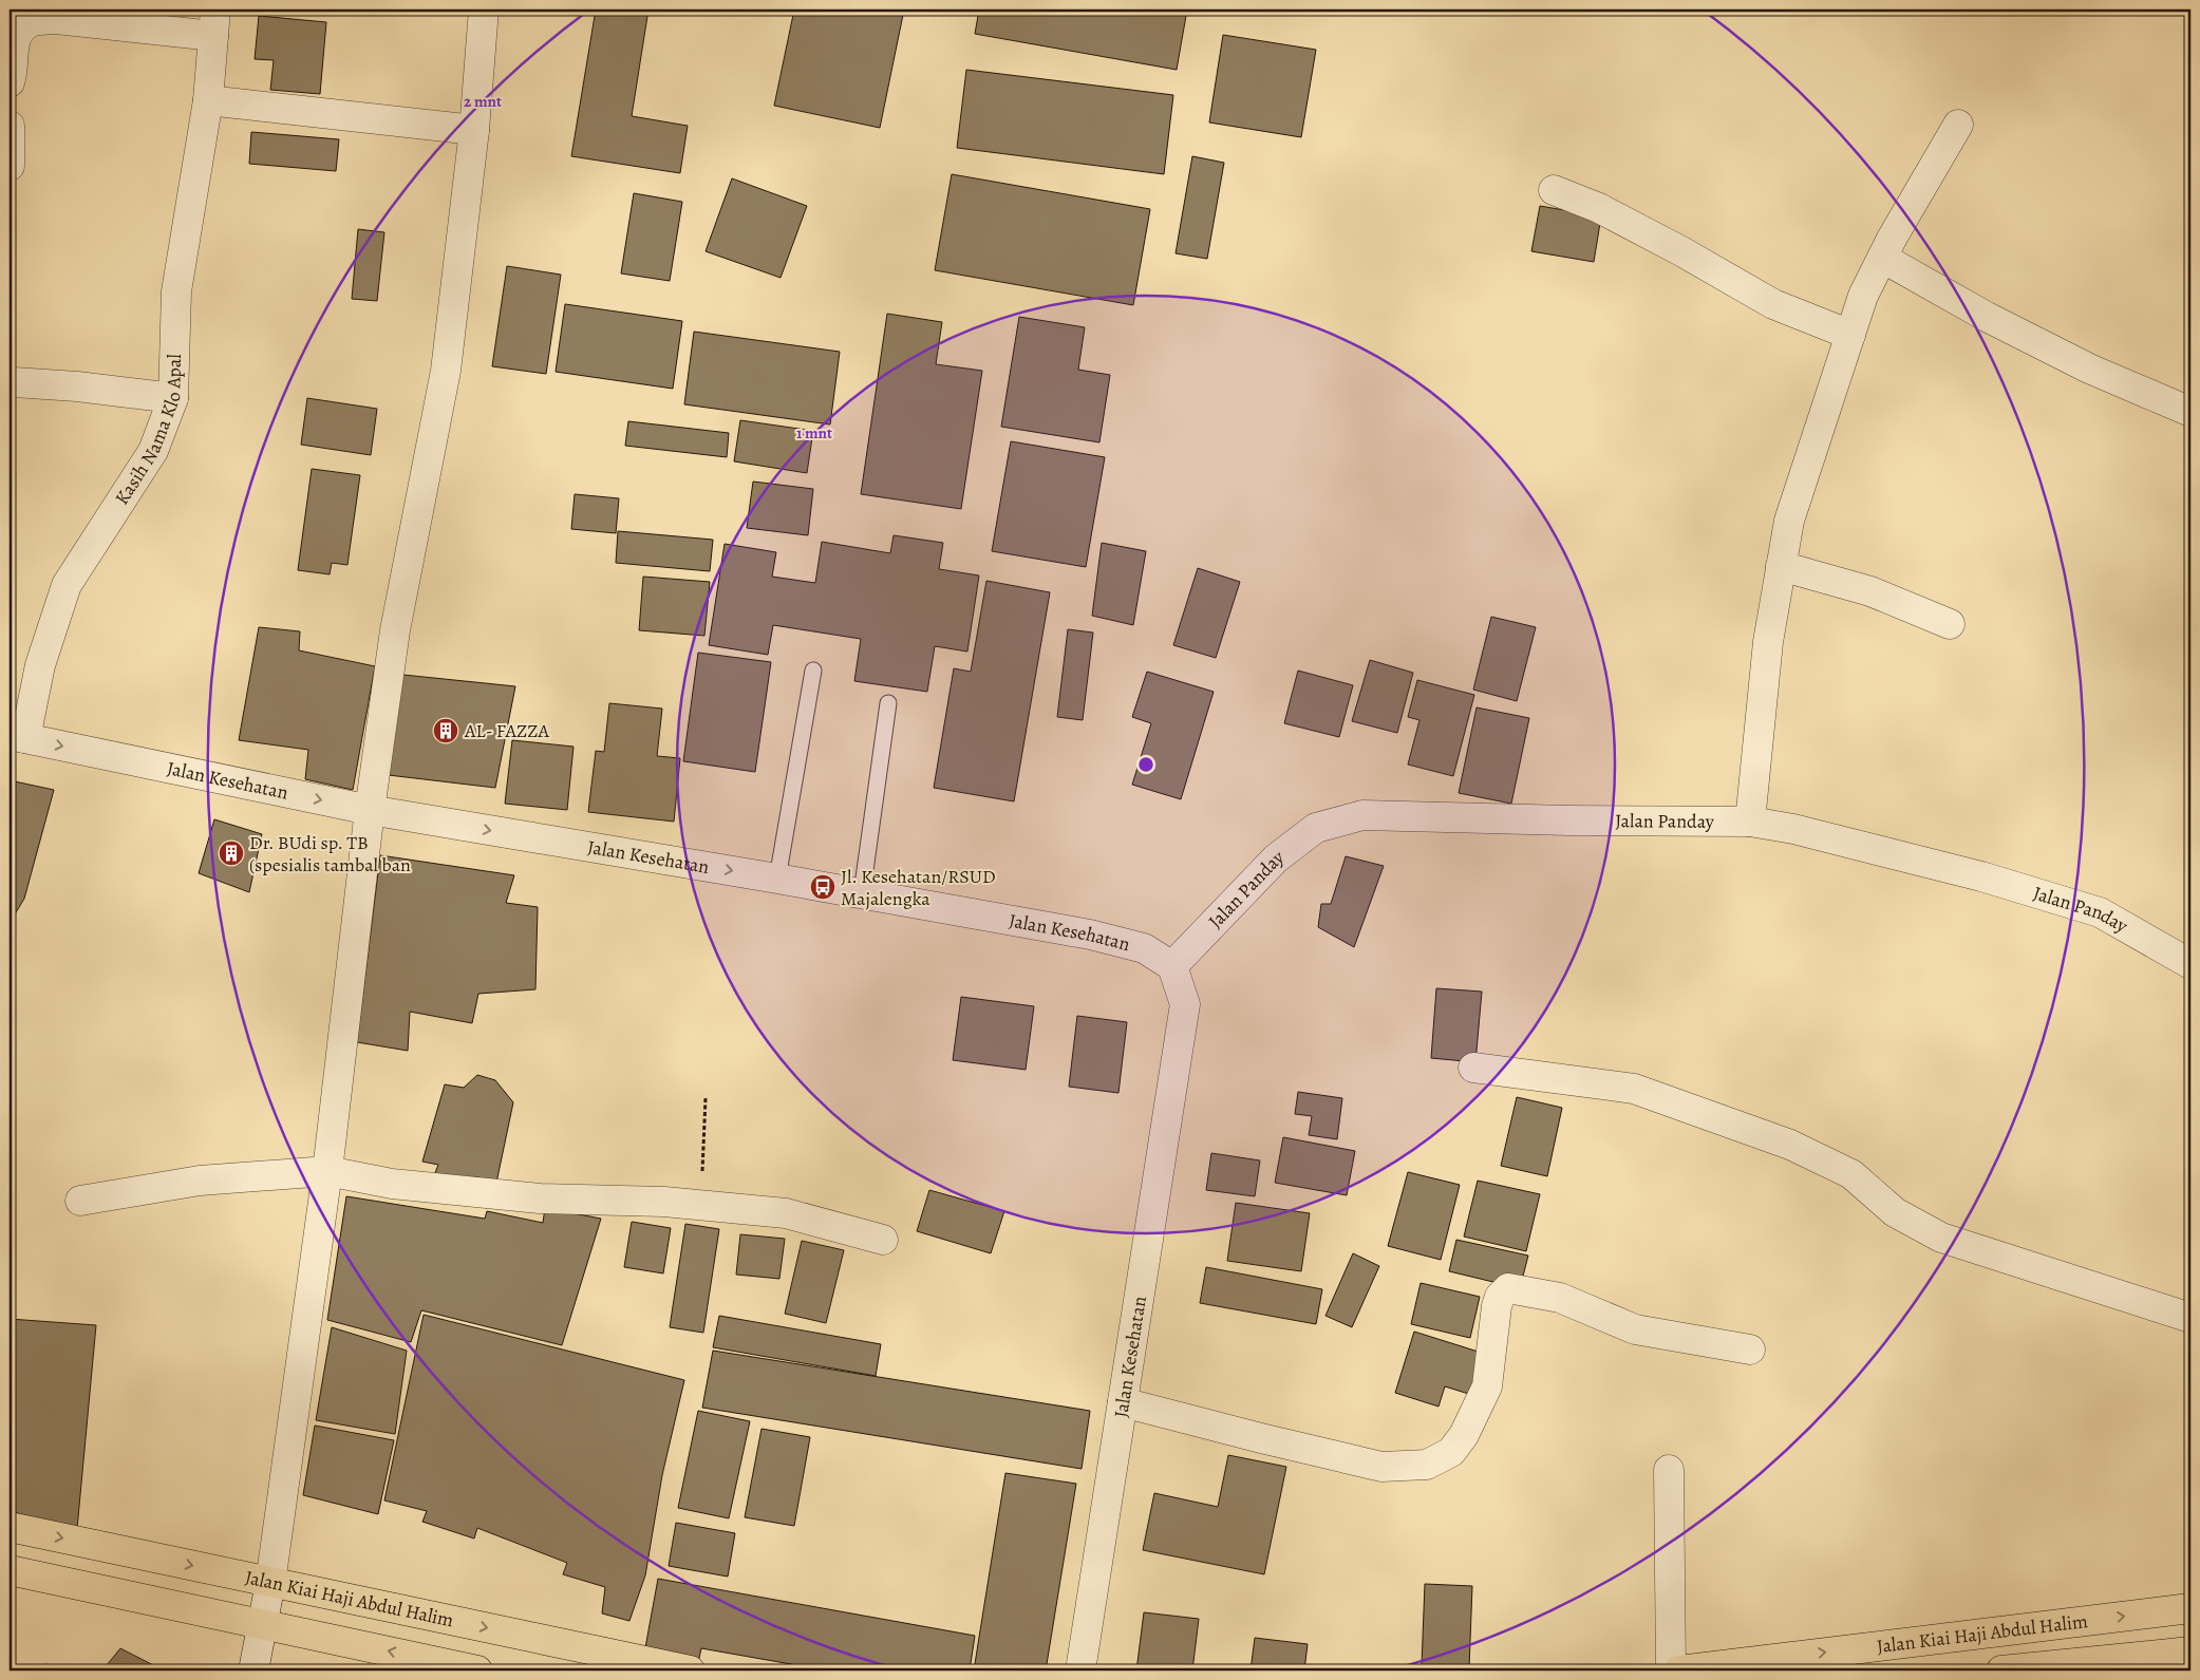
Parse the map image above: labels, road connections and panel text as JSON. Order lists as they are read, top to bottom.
{
  "streets": {
    "main road": ["Jalan Kiai Haji Abdul Halim"],
    "street": ["Kasih Nama Klo Apal", "Jalan Kesehatan", "Jalan Panday"]
  },
  "crossings": [
    ["Kasih Nama Klo Apal", "Jalan Kesehatan"],
    ["Jalan Kesehatan", "Jalan Panday"]
  ],
  "one_way": ["Jalan Kesehatan"],
  "places": {
    "building": ["AL- FAZZA", "Dr. BUdi sp. TB (spesialis tambal ban"],
    "bus stop": ["Jl. Kesehatan/RSUD Majalengka"]
  },
  "rings": ["2 mnt", "1 mnt"]
}
